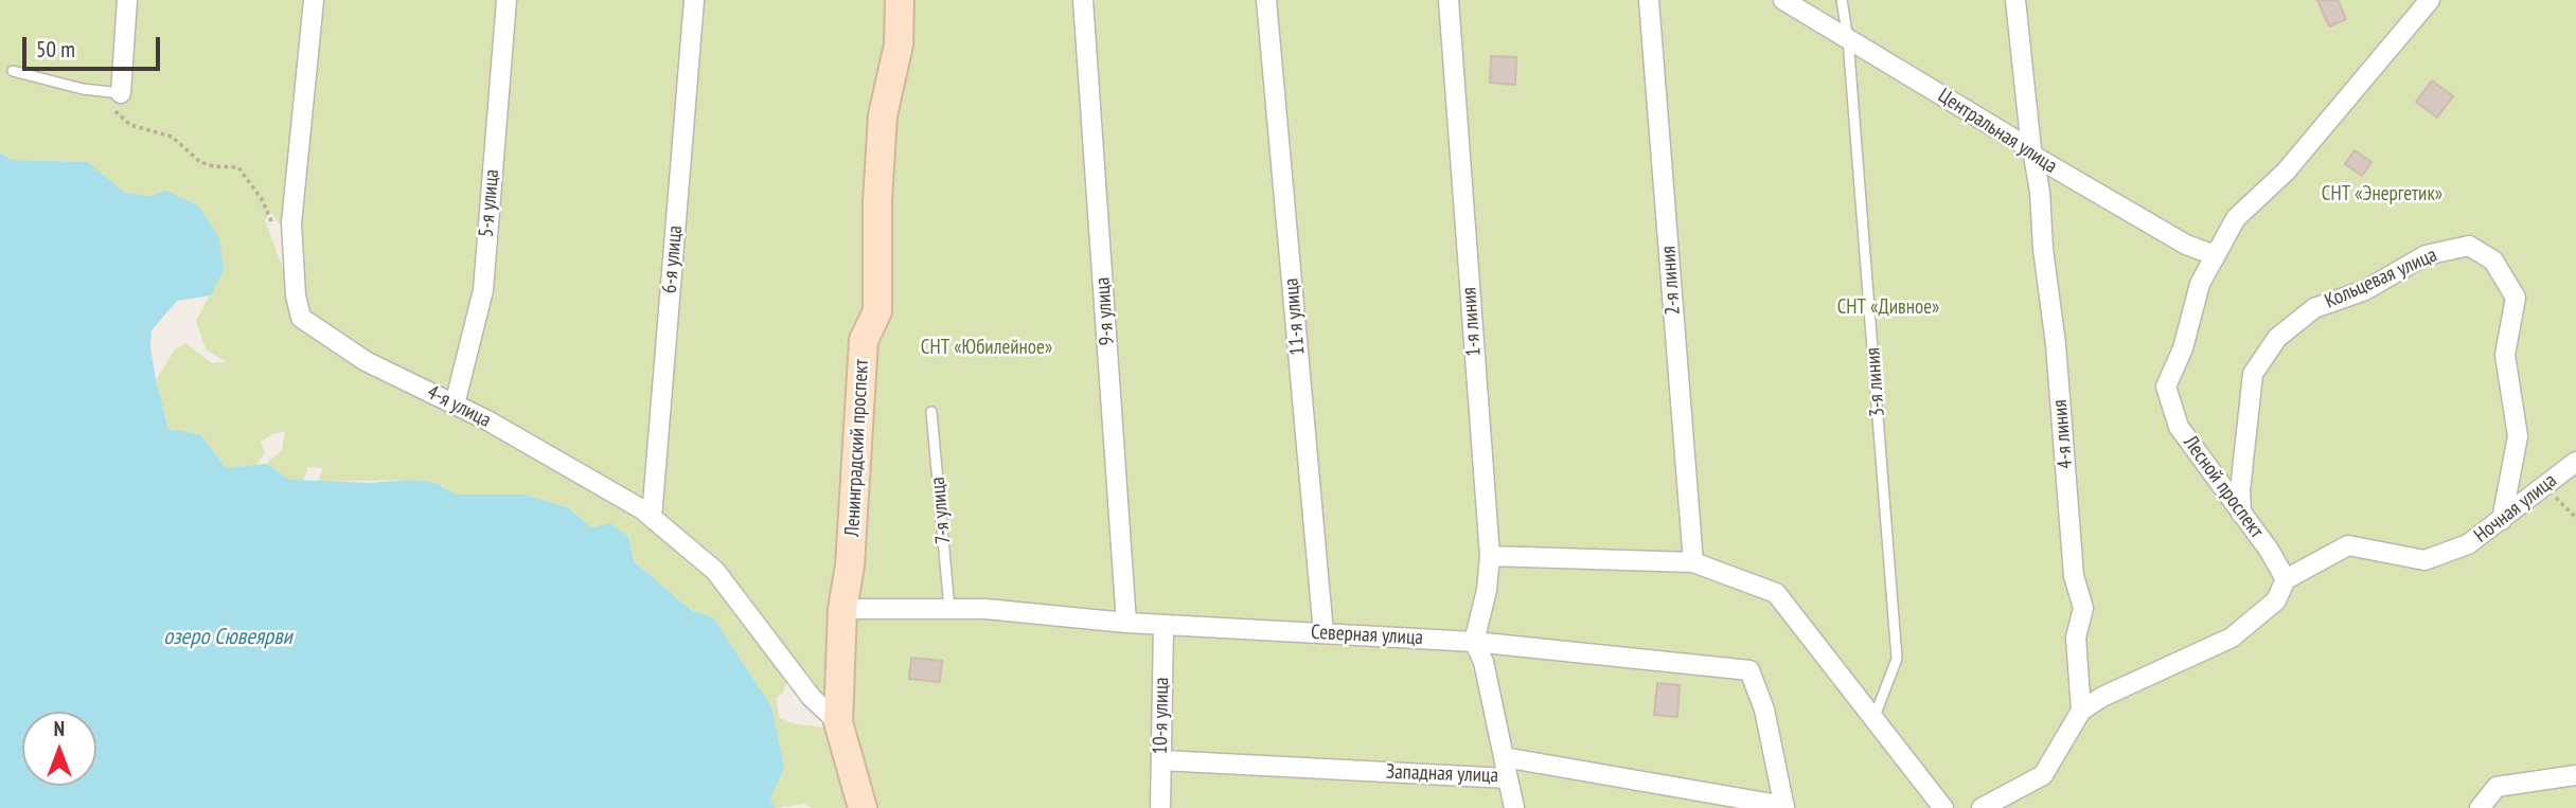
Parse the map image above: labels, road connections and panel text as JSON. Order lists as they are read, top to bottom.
{
  "streets": {
    "street": [
      "Центральная улица",
      "5-я улица",
      "6-я улица",
      "Кольцевая улица",
      "2-я линия",
      "9-я улица",
      "11-я улица",
      "1-я линия",
      "4-я улица",
      "4-я линия",
      "Ленинградский проспект",
      "Лесной проспект",
      "Ночная улица",
      "Северная улица",
      "10-я улица",
      "Западная улица"
    ],
    "lane": ["3-я линия", "7-я улица"]
  },
  "crossings": [
    ["Центральная улица", "3-я линия"],
    ["Центральная улица", "4-я линия"],
    ["Центральная улица", "Лесной проспект"],
    ["5-я улица", "4-я улица"],
    ["6-я улица", "4-я улица"],
    ["Кольцевая улица", "Лесной проспект"],
    ["Кольцевая улица", "Ночная улица"],
    ["9-я улица", "Северная улица"],
    ["11-я улица", "Северная улица"],
    ["1-я линия", "Северная улица"],
    ["4-я улица", "Ленинградский проспект"],
    ["Ленинградский проспект", "Северная улица"],
    ["Лесной проспект", "Ночная улица"],
    ["7-я улица", "Северная улица"],
    ["Северная улица", "10-я улица"],
    ["Северная улица", "Западная улица"],
    ["10-я улица", "Западная улица"]
  ],
  "water": ["озеро Сювеярви"],
  "parks": ["СНТ «Энергетик»", "СНТ «Дивное»", "СНТ «Юбилейное»"],
  "scale_bar": "50 m",
  "north": "top"
}
